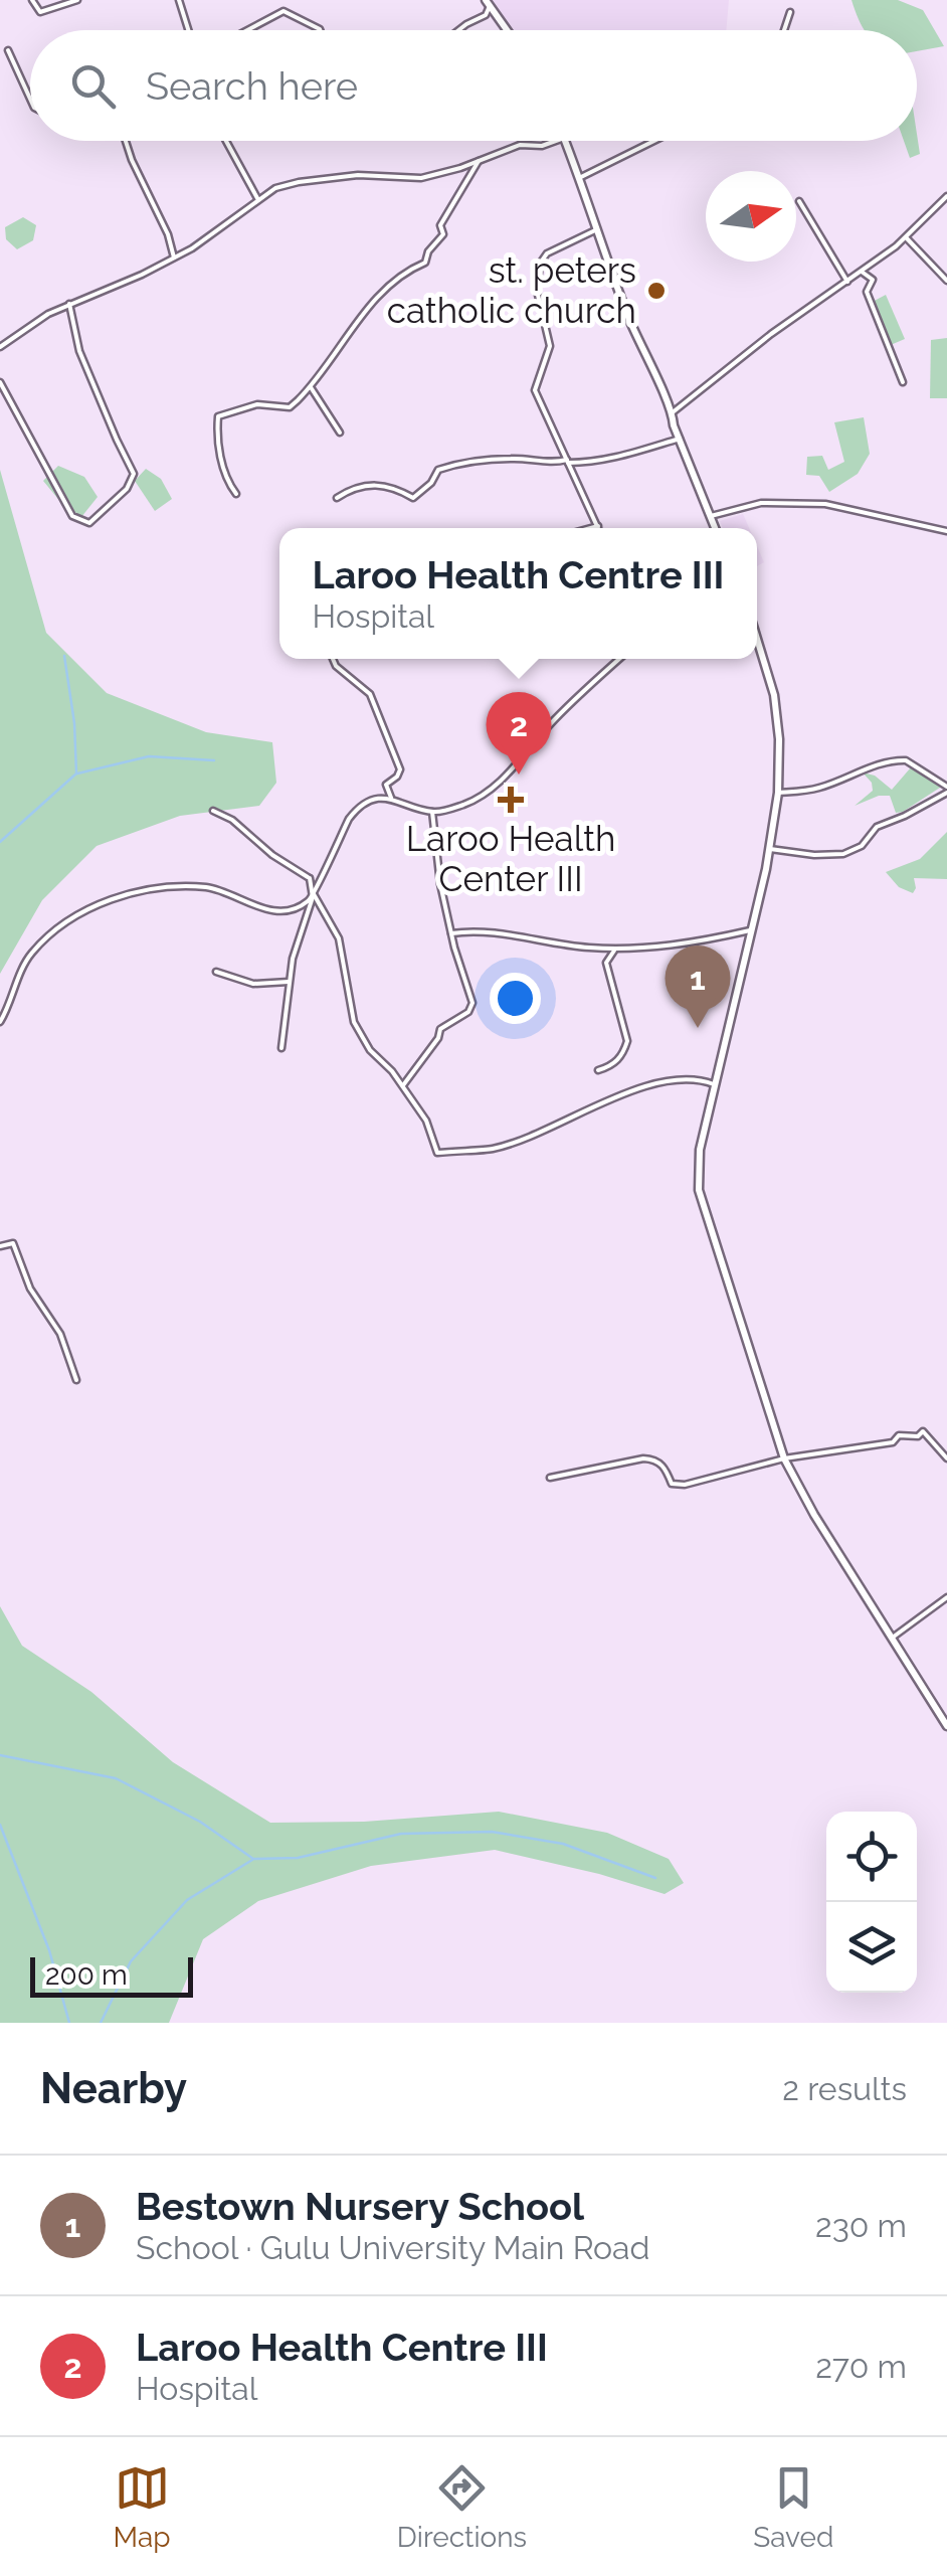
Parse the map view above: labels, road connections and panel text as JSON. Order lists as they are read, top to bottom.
{
  "places": {
    "other": ["st. peters catholic church"],
    "health": ["Laroo Health Center III"]
  },
  "scale_bar": "200 m",
  "north": "right",
  "page": {
    "search": "Search here",
    "popup": ["Laroo Health Centre III", "Hospital"],
    "pins": ["2", "1"],
    "scale": "200 m",
    "heading": ["Nearby", "2 results"],
    "list": [
      {
        "mark": "1",
        "name": "Bestown Nursery School",
        "note": "School · Gulu University Main Road",
        "value": "230 m"
      },
      {
        "mark": "2",
        "name": "Laroo Health Centre III",
        "note": "Hospital",
        "value": "270 m"
      }
    ],
    "nav": ["Map", "Directions", "Saved"]
  }
}
